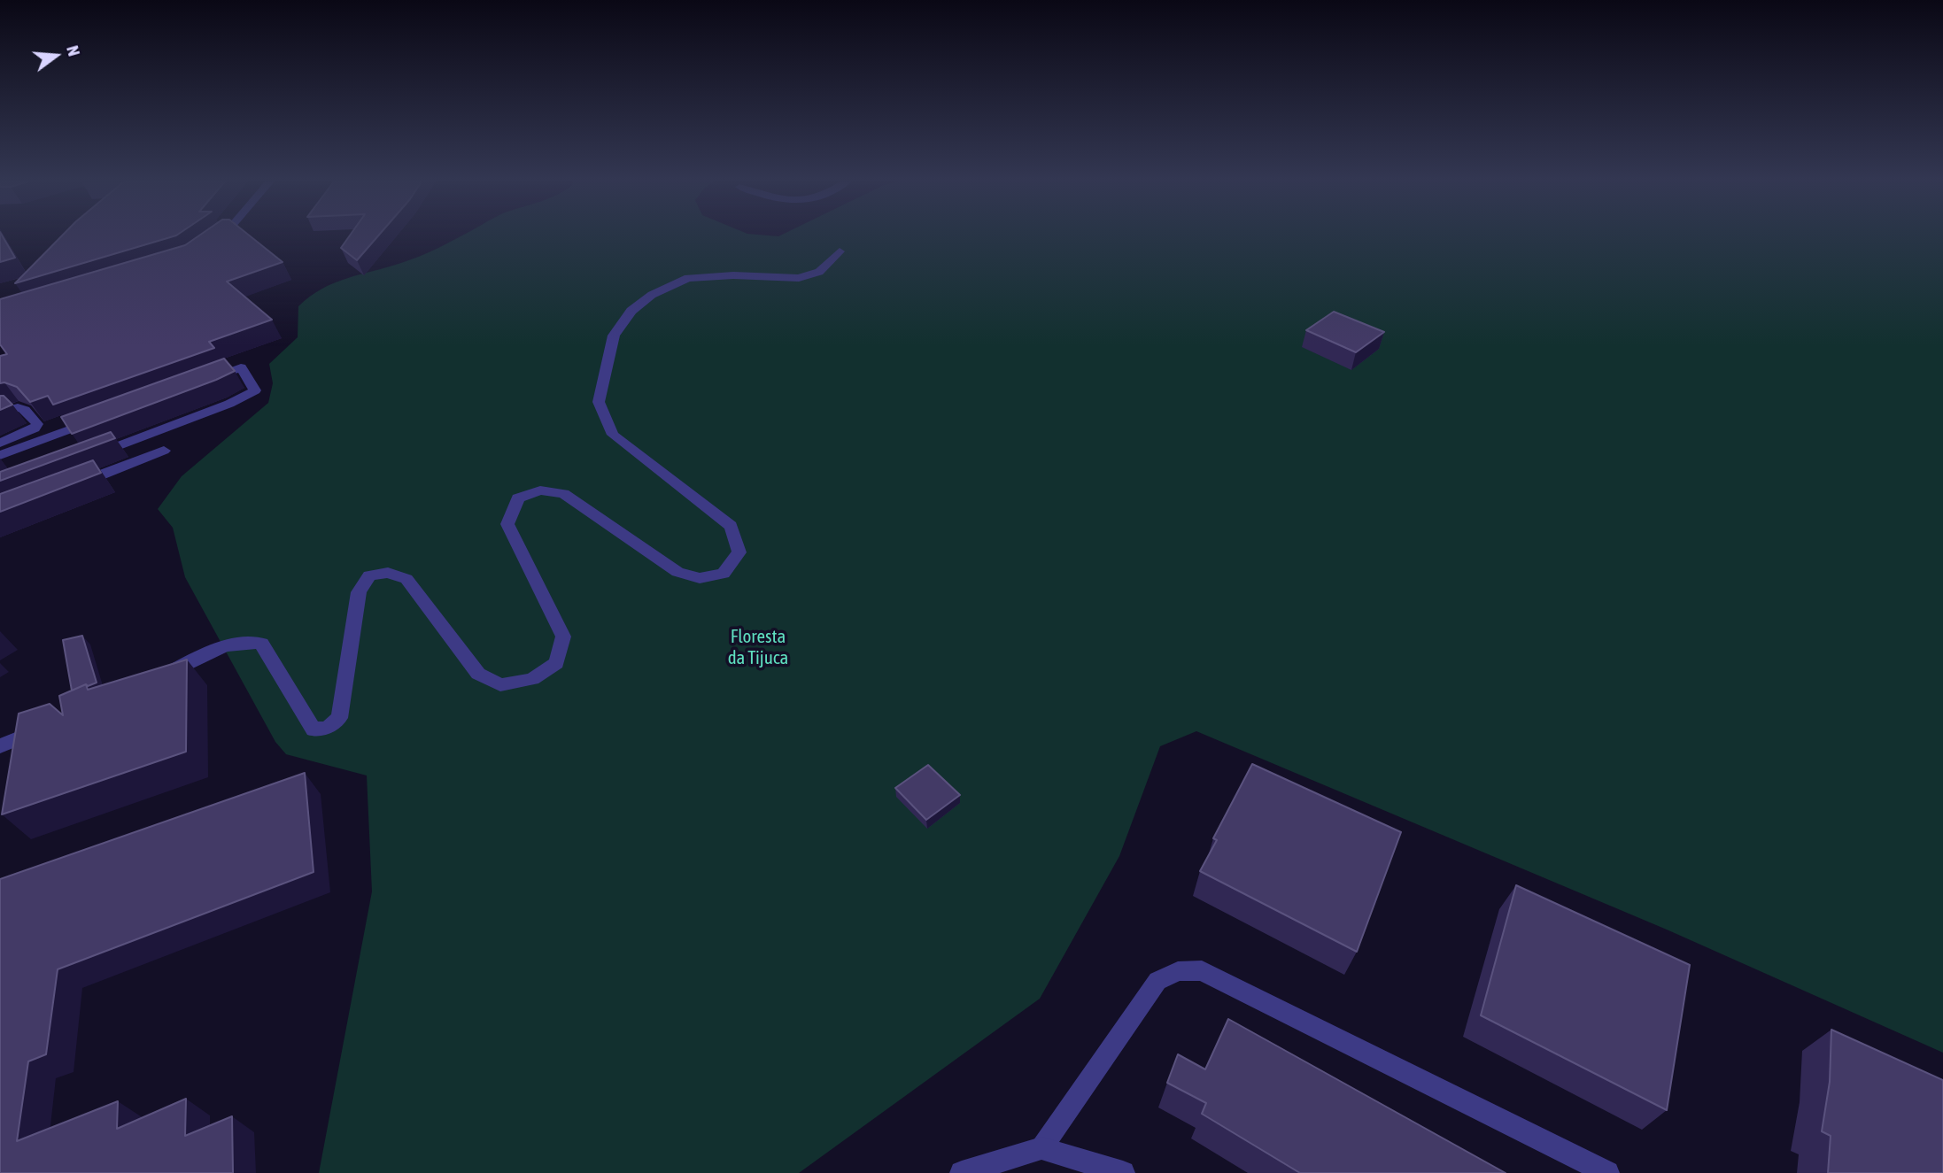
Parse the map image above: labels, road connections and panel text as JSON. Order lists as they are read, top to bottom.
{
  "parks": ["Floresta da Tijuca"],
  "north": "right"
}
